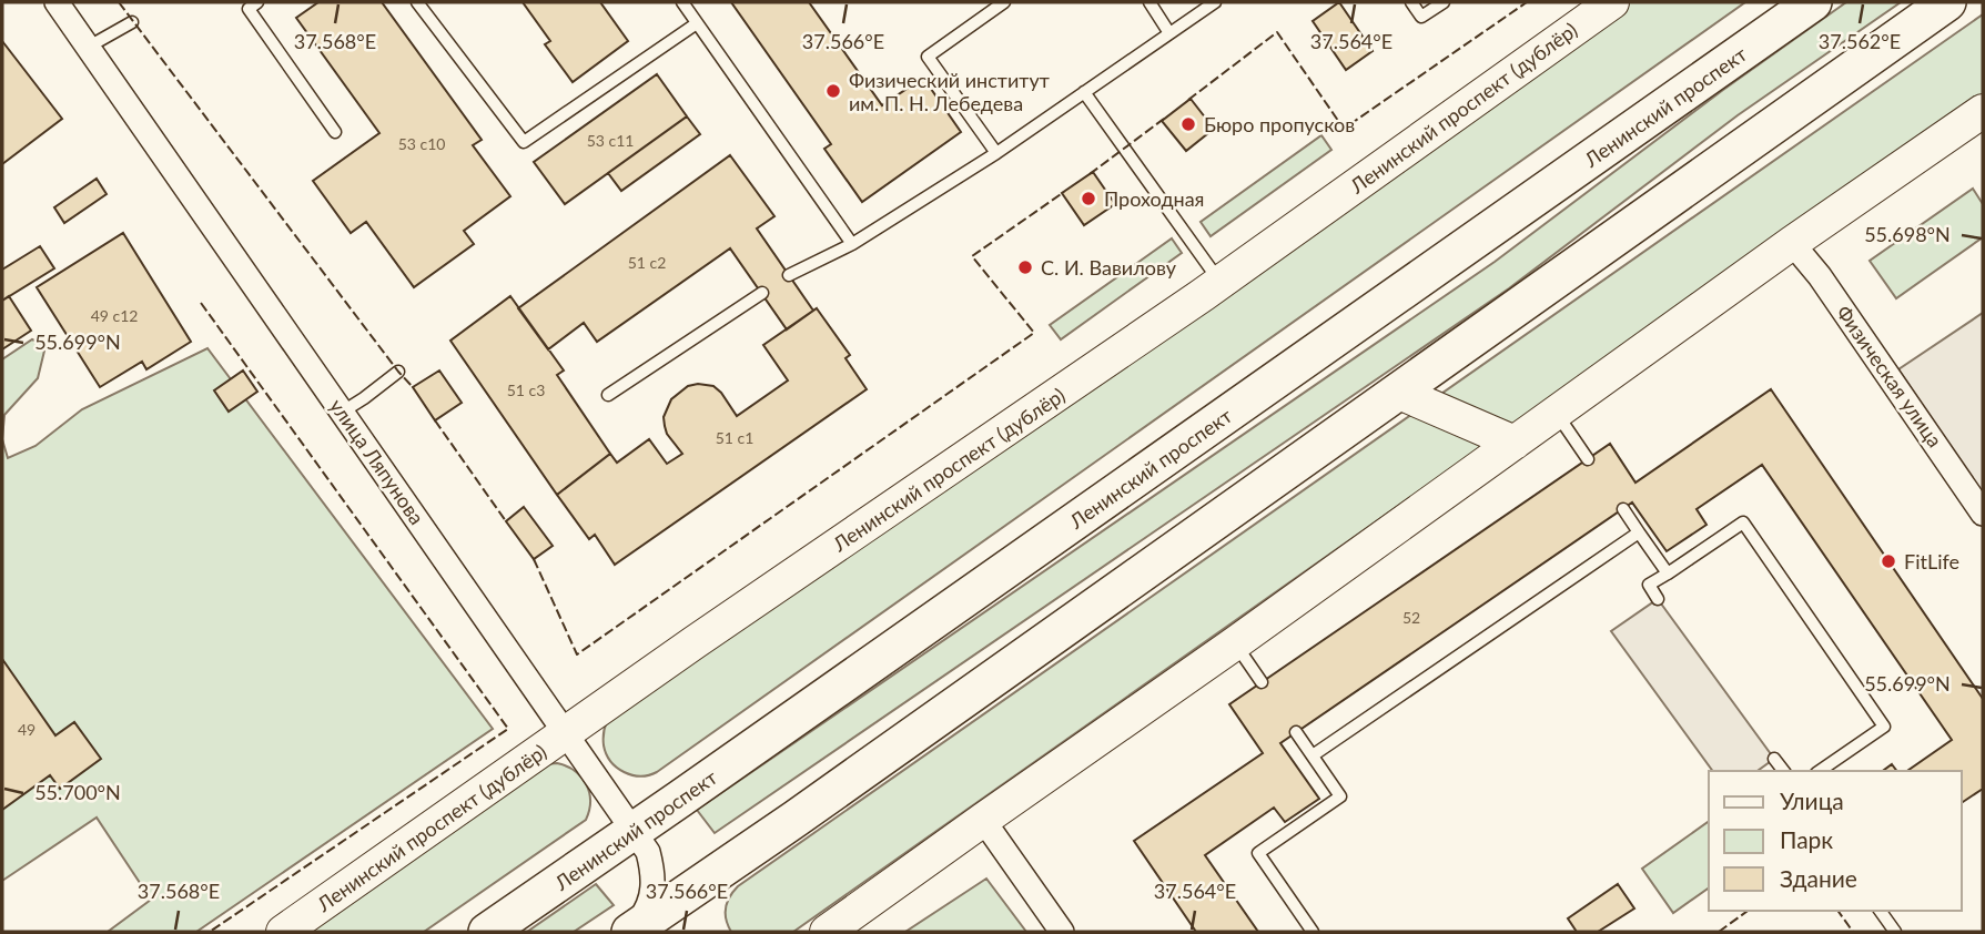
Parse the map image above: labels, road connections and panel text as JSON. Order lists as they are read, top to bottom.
{
  "streets": {
    "main road": ["Ленинский проспект"],
    "street": ["Ленинский проспект (дублёр)", "Физическая улица", "улица Ляпунова"]
  },
  "crossings": [
    ["Ленинский проспект", "улица Ляпунова"],
    ["Ленинский проспект (дублёр)", "улица Ляпунова"]
  ],
  "places": [
    "Физический институт им. П. Н. Лебедева",
    "Бюро пропусков",
    "Проходная",
    "С. И. Вавилову",
    "FitLife"
  ],
  "house_numbers": [
    "53 с11",
    "53 с10",
    "51 с2",
    "49 с12",
    "51 с3",
    "51 с1",
    "52",
    "49"
  ],
  "legend": ["Улица", "Парк", "Здание"],
  "coordinates": [
    "37.568°E",
    "37.566°E",
    "37.564°E",
    "37.562°E",
    "55.698°N",
    "55.699°N",
    "55.700°N"
  ]
}
